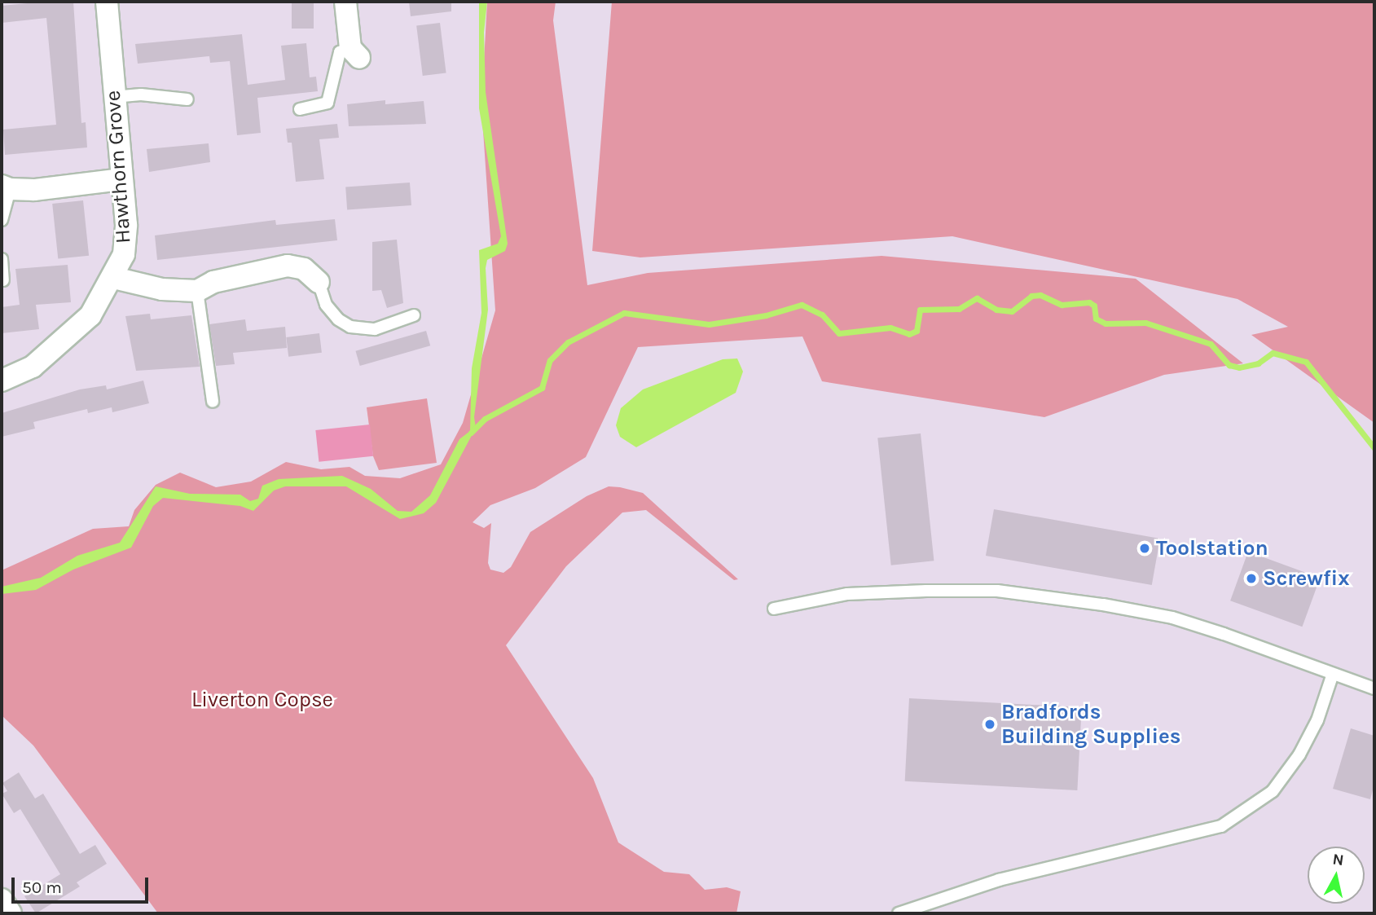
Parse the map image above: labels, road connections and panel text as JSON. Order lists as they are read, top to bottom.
{
  "streets": {
    "street": ["Hawthorn Grove"]
  },
  "parks": ["Liverton Copse"],
  "places": ["Toolstation", "Screwfix", "Bradfords Building Supplies"],
  "scale_bar": "50 m",
  "north": "top"
}
